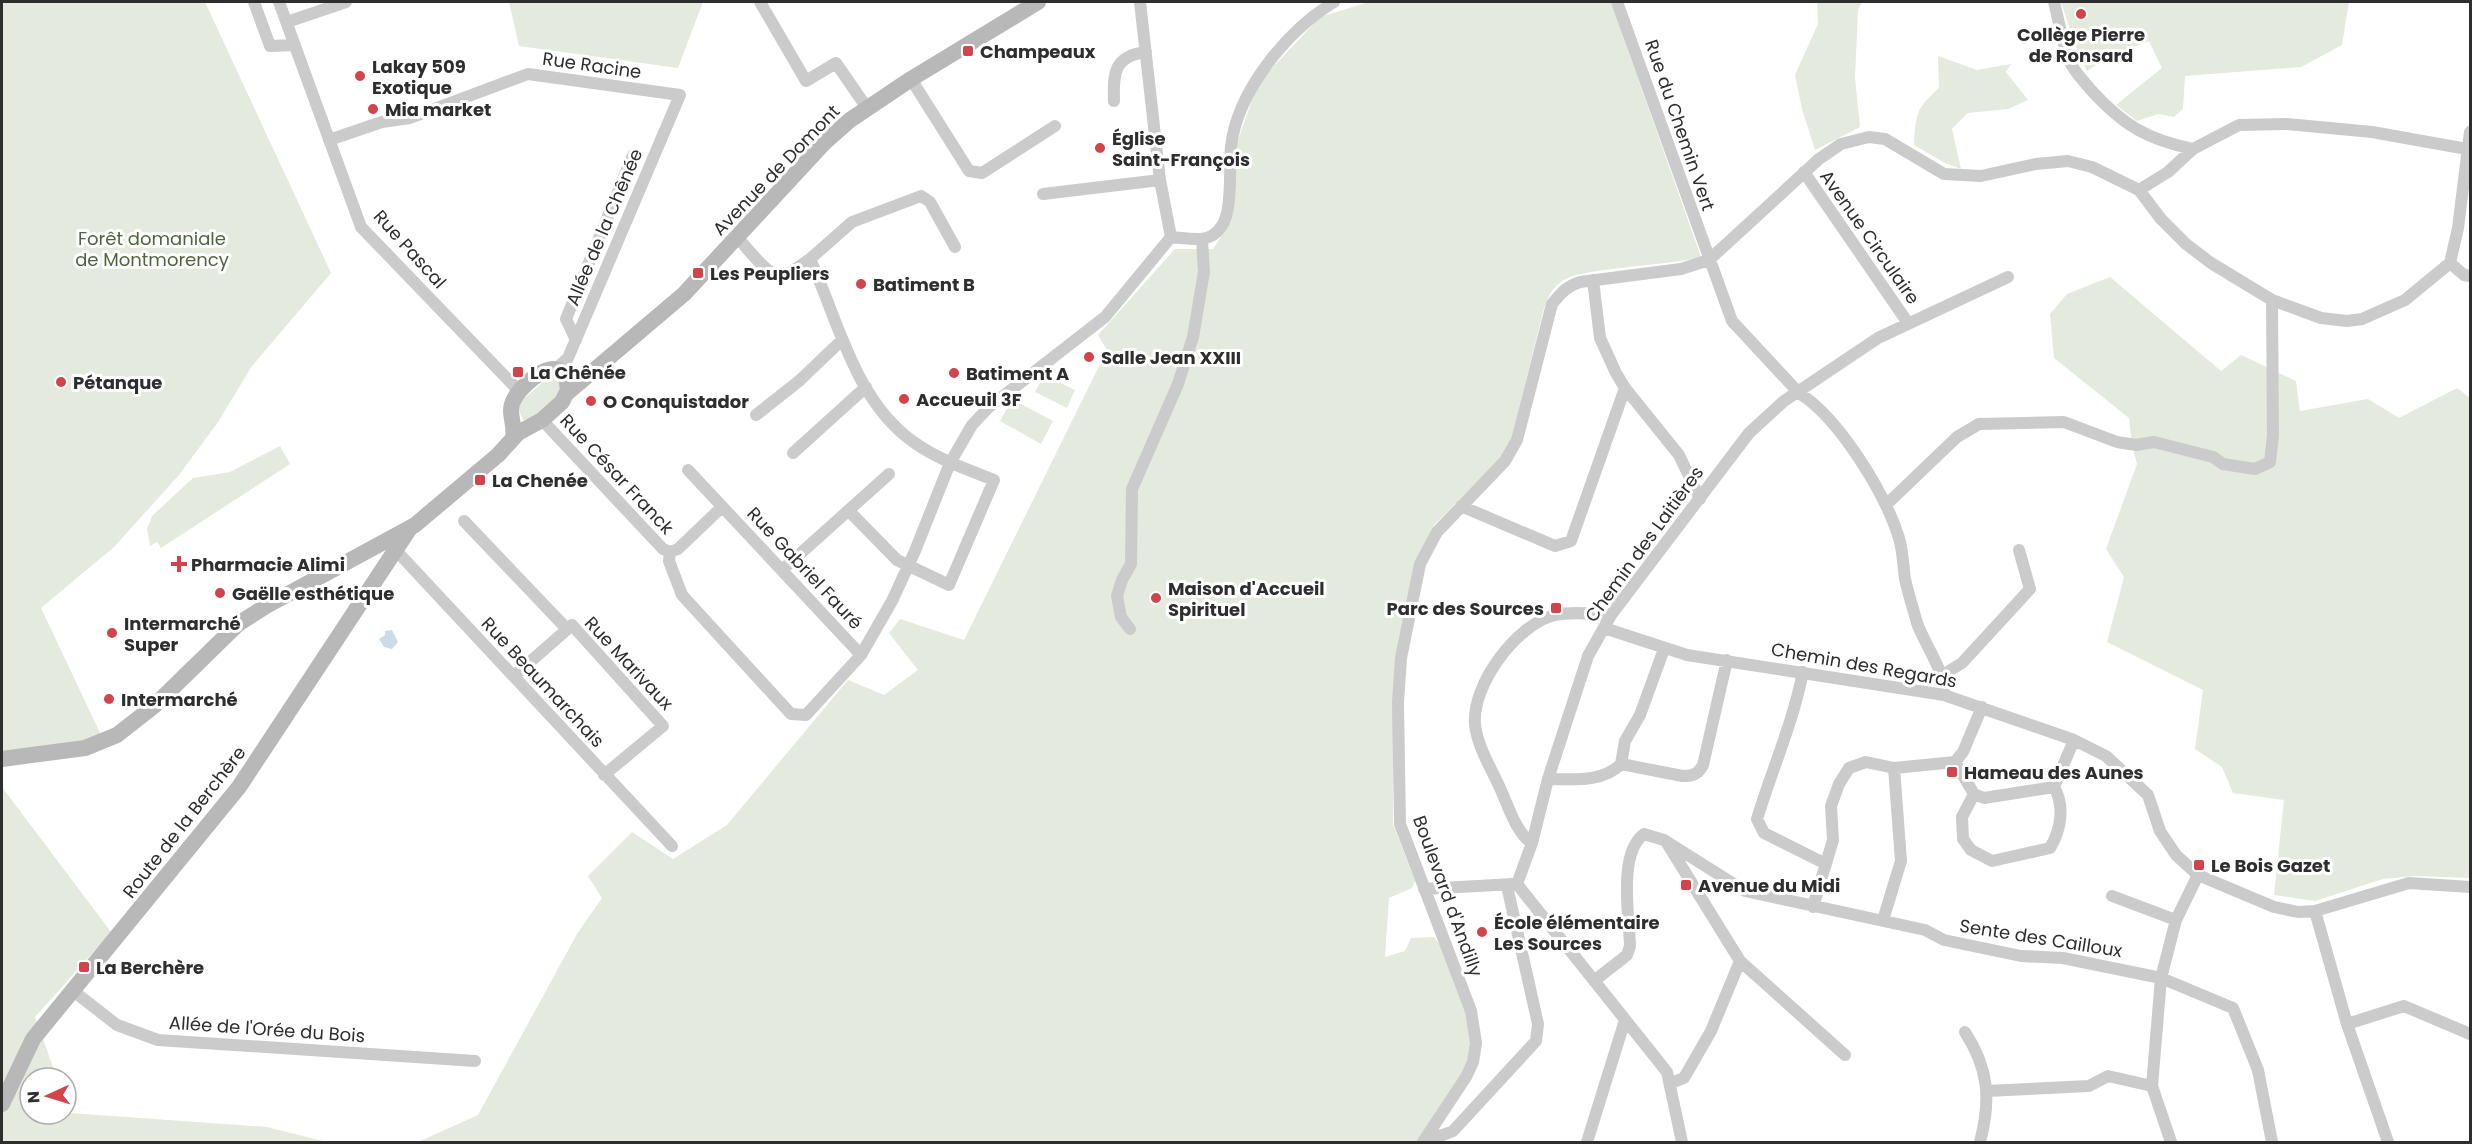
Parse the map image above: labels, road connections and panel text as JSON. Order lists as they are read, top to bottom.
{
  "streets": {
    "main road": ["Avenue de Domont", "Route de la Berchère"],
    "street": [
      "Rue Racine",
      "Rue du Chemin Vert",
      "Allée de la Chênée",
      "Avenue Circulaire",
      "Rue Pascal",
      "Rue César Franck",
      "Chemin des Laitières",
      "Rue Gabriel Fauré",
      "Rue Marivaux",
      "Chemin des Regards",
      "Rue Beaumarchais",
      "Boulevard d'Andilly",
      "Sente des Cailloux",
      "Allée de l'Orée du Bois"
    ]
  },
  "crossings": [
    ["Rue Racine", "Allée de la Chênée"],
    ["Rue Racine", "Rue Pascal"],
    ["Rue du Chemin Vert", "Chemin des Laitières"],
    ["Rue du Chemin Vert", "Chemin des Regards"],
    ["Rue du Chemin Vert", "Boulevard d'Andilly"],
    ["Avenue de Domont", "Rue César Franck"],
    ["Avenue Circulaire", "Chemin des Laitières"],
    ["Avenue Circulaire", "Boulevard d'Andilly"],
    ["Rue César Franck", "Rue Gabriel Fauré"],
    ["Chemin des Laitières", "Chemin des Regards"],
    ["Rue Marivaux", "Rue Beaumarchais"],
    ["Rue Beaumarchais", "Route de la Berchère"],
    ["Route de la Berchère", "Allée de l'Orée du Bois"]
  ],
  "parks": ["Forêt domaniale de Montmorency"],
  "places": {
    "other": [
      "Collège Pierre de Ronsard",
      "Lakay 509 Exotique",
      "Mia market",
      "Église Saint-François",
      "Batiment B",
      "Salle Jean XXIII",
      "Batiment A",
      "Pétanque",
      "Accueuil 3F",
      "O Conquistador",
      "Gaëlle esthétique",
      "Maison d'Accueil Spirituel",
      "Intermarché Super",
      "Intermarché",
      "École élémentaire Les Sources"
    ],
    "transit": [
      "Champeaux",
      "Les Peupliers",
      "La Chênée",
      "La Chenée",
      "Parc des Sources",
      "Hameau des Aunes",
      "Le Bois Gazet",
      "Avenue du Midi",
      "La Berchère"
    ],
    "health": ["Pharmacie Alimi"]
  },
  "north": "left"
}
